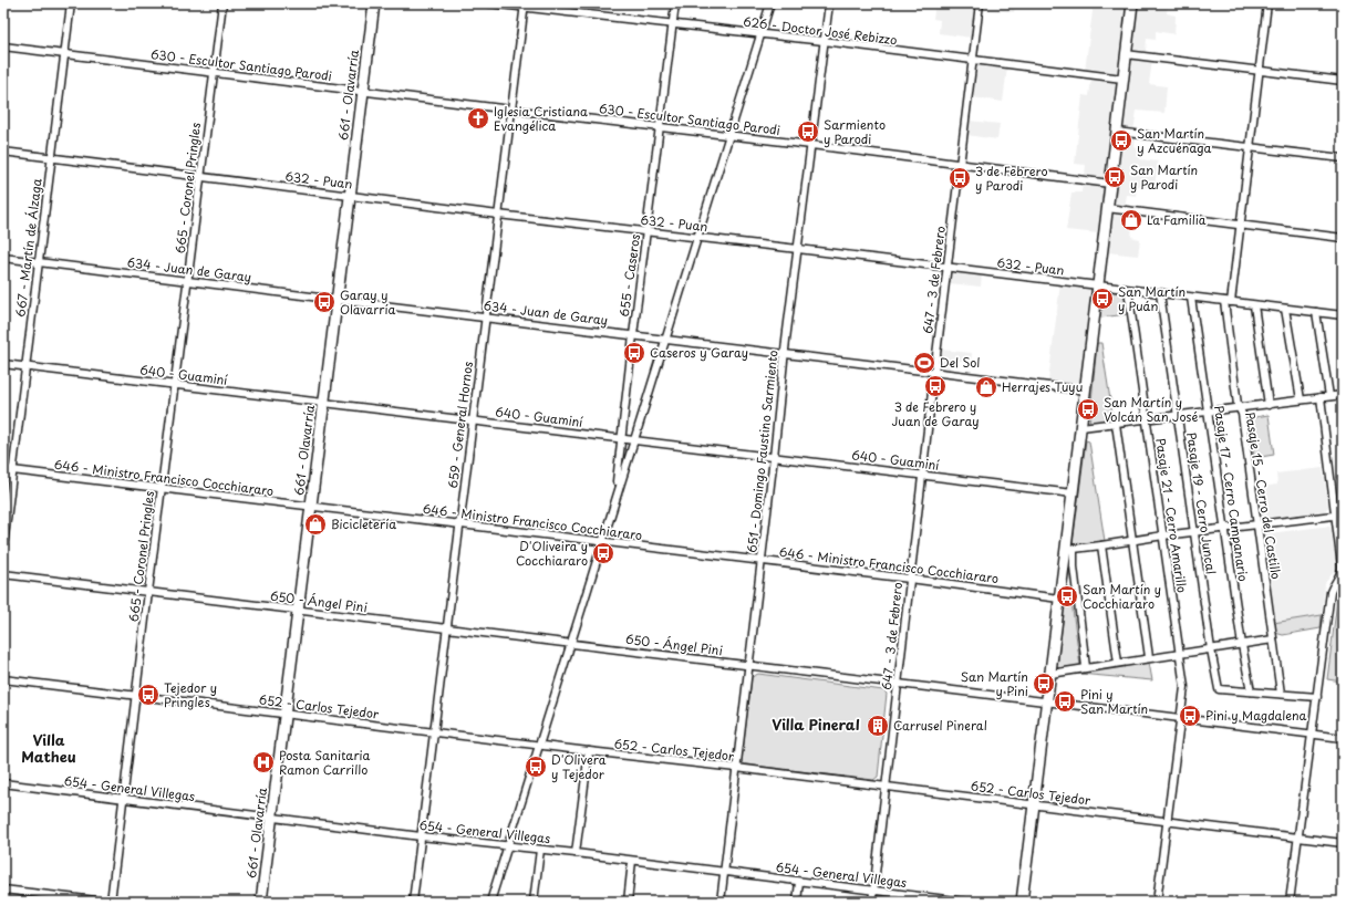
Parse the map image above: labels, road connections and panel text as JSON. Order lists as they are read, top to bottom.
{
  "streets": {
    "main road": ["661 - Olavarría"],
    "street": [
      "626 - Doctor José Rebizzo",
      "630 - Escultor Santiago Parodi",
      "632 - Puan",
      "665 - Coronel Pringles",
      "667 - Martín de Álzaga",
      "634 - Juan de Garay",
      "655 - Caseros",
      "647 - 3 de Febrero",
      "640 - Guaminí",
      "659 - General Hornos",
      "651 - Domingo Faustino Sarmiento",
      "646 - Ministro Francisco Cocchiararo",
      "Pasaje 17 - Cerro Campanario",
      "Pasaje 15 - Cerro del Castillo",
      "Pasaje 19 - Cerro Juncal",
      "Pasaje 21 - Cerro Amarillo",
      "650 - Ángel Pini",
      "652 - Carlos Tejedor",
      "654 - General Villegas"
    ]
  },
  "crossings": [
    ["626 - Doctor José Rebizzo", "655 - Caseros"],
    ["626 - Doctor José Rebizzo", "647 - 3 de Febrero"],
    ["626 - Doctor José Rebizzo", "659 - General Hornos"],
    ["626 - Doctor José Rebizzo", "651 - Domingo Faustino Sarmiento"],
    ["630 - Escultor Santiago Parodi", "661 - Olavarría"],
    ["630 - Escultor Santiago Parodi", "665 - Coronel Pringles"],
    ["630 - Escultor Santiago Parodi", "667 - Martín de Álzaga"],
    ["630 - Escultor Santiago Parodi", "655 - Caseros"],
    ["630 - Escultor Santiago Parodi", "647 - 3 de Febrero"],
    ["630 - Escultor Santiago Parodi", "659 - General Hornos"],
    ["630 - Escultor Santiago Parodi", "651 - Domingo Faustino Sarmiento"],
    ["661 - Olavarría", "632 - Puan"],
    ["661 - Olavarría", "634 - Juan de Garay"],
    ["661 - Olavarría", "640 - Guaminí"],
    ["661 - Olavarría", "646 - Ministro Francisco Cocchiararo"],
    ["661 - Olavarría", "650 - Ángel Pini"],
    ["661 - Olavarría", "652 - Carlos Tejedor"],
    ["661 - Olavarría", "654 - General Villegas"],
    ["632 - Puan", "665 - Coronel Pringles"],
    ["632 - Puan", "667 - Martín de Álzaga"],
    ["632 - Puan", "655 - Caseros"],
    ["632 - Puan", "647 - 3 de Febrero"],
    ["632 - Puan", "659 - General Hornos"],
    ["632 - Puan", "651 - Domingo Faustino Sarmiento"],
    ["632 - Puan", "Pasaje 17 - Cerro Campanario"],
    ["632 - Puan", "Pasaje 15 - Cerro del Castillo"],
    ["632 - Puan", "Pasaje 19 - Cerro Juncal"],
    ["632 - Puan", "Pasaje 21 - Cerro Amarillo"],
    ["665 - Coronel Pringles", "634 - Juan de Garay"],
    ["665 - Coronel Pringles", "640 - Guaminí"],
    ["665 - Coronel Pringles", "646 - Ministro Francisco Cocchiararo"],
    ["665 - Coronel Pringles", "650 - Ángel Pini"],
    ["665 - Coronel Pringles", "652 - Carlos Tejedor"],
    ["665 - Coronel Pringles", "654 - General Villegas"],
    ["667 - Martín de Álzaga", "634 - Juan de Garay"],
    ["667 - Martín de Álzaga", "640 - Guaminí"],
    ["667 - Martín de Álzaga", "646 - Ministro Francisco Cocchiararo"],
    ["634 - Juan de Garay", "655 - Caseros"],
    ["634 - Juan de Garay", "647 - 3 de Febrero"],
    ["634 - Juan de Garay", "659 - General Hornos"],
    ["634 - Juan de Garay", "651 - Domingo Faustino Sarmiento"],
    ["655 - Caseros", "640 - Guaminí"],
    ["647 - 3 de Febrero", "640 - Guaminí"],
    ["647 - 3 de Febrero", "646 - Ministro Francisco Cocchiararo"],
    ["647 - 3 de Febrero", "650 - Ángel Pini"],
    ["647 - 3 de Febrero", "652 - Carlos Tejedor"],
    ["647 - 3 de Febrero", "654 - General Villegas"],
    ["640 - Guaminí", "659 - General Hornos"],
    ["640 - Guaminí", "651 - Domingo Faustino Sarmiento"],
    ["659 - General Hornos", "646 - Ministro Francisco Cocchiararo"],
    ["659 - General Hornos", "650 - Ángel Pini"],
    ["659 - General Hornos", "652 - Carlos Tejedor"],
    ["659 - General Hornos", "654 - General Villegas"],
    ["651 - Domingo Faustino Sarmiento", "646 - Ministro Francisco Cocchiararo"],
    ["651 - Domingo Faustino Sarmiento", "650 - Ángel Pini"],
    ["651 - Domingo Faustino Sarmiento", "652 - Carlos Tejedor"],
    ["651 - Domingo Faustino Sarmiento", "654 - General Villegas"],
    ["Pasaje 17 - Cerro Campanario", "Pasaje 19 - Cerro Juncal"],
    ["Pasaje 21 - Cerro Amarillo", "650 - Ángel Pini"],
    ["Pasaje 21 - Cerro Amarillo", "652 - Carlos Tejedor"]
  ],
  "districts": ["Villa Pineral", "Villa Matheu"],
  "places": {
    "church": ["Iglesia Cristiana Evangélica"],
    "bus stop": [
      "Sarmiento y Parodi",
      "San Martín y Azcuénaga",
      "San Martín y Parodi",
      "3 de Febrero y Parodi",
      "San Martín y Puán",
      "Garay y Olavarría",
      "Caseros y Garay",
      "3 de Febrero y Juan de Garay",
      "San Martín y Volcán San José",
      "D'Oliveira y Cocchiararo",
      "San Martín y Cocchiararo",
      "San Martín y Pini",
      "Tejedor y Pringles",
      "Pini y San Martín",
      "Pini y Magdalena",
      "D'Olivera y Tejedor"
    ],
    "shop": ["La Familia", "Herrajes Tuyu", "Bicicletería"],
    "sports": ["Del Sol"],
    "building": ["Carrusel Pineral"],
    "hospital": ["Posta Sanitaria Ramon Carrillo"]
  }
}
